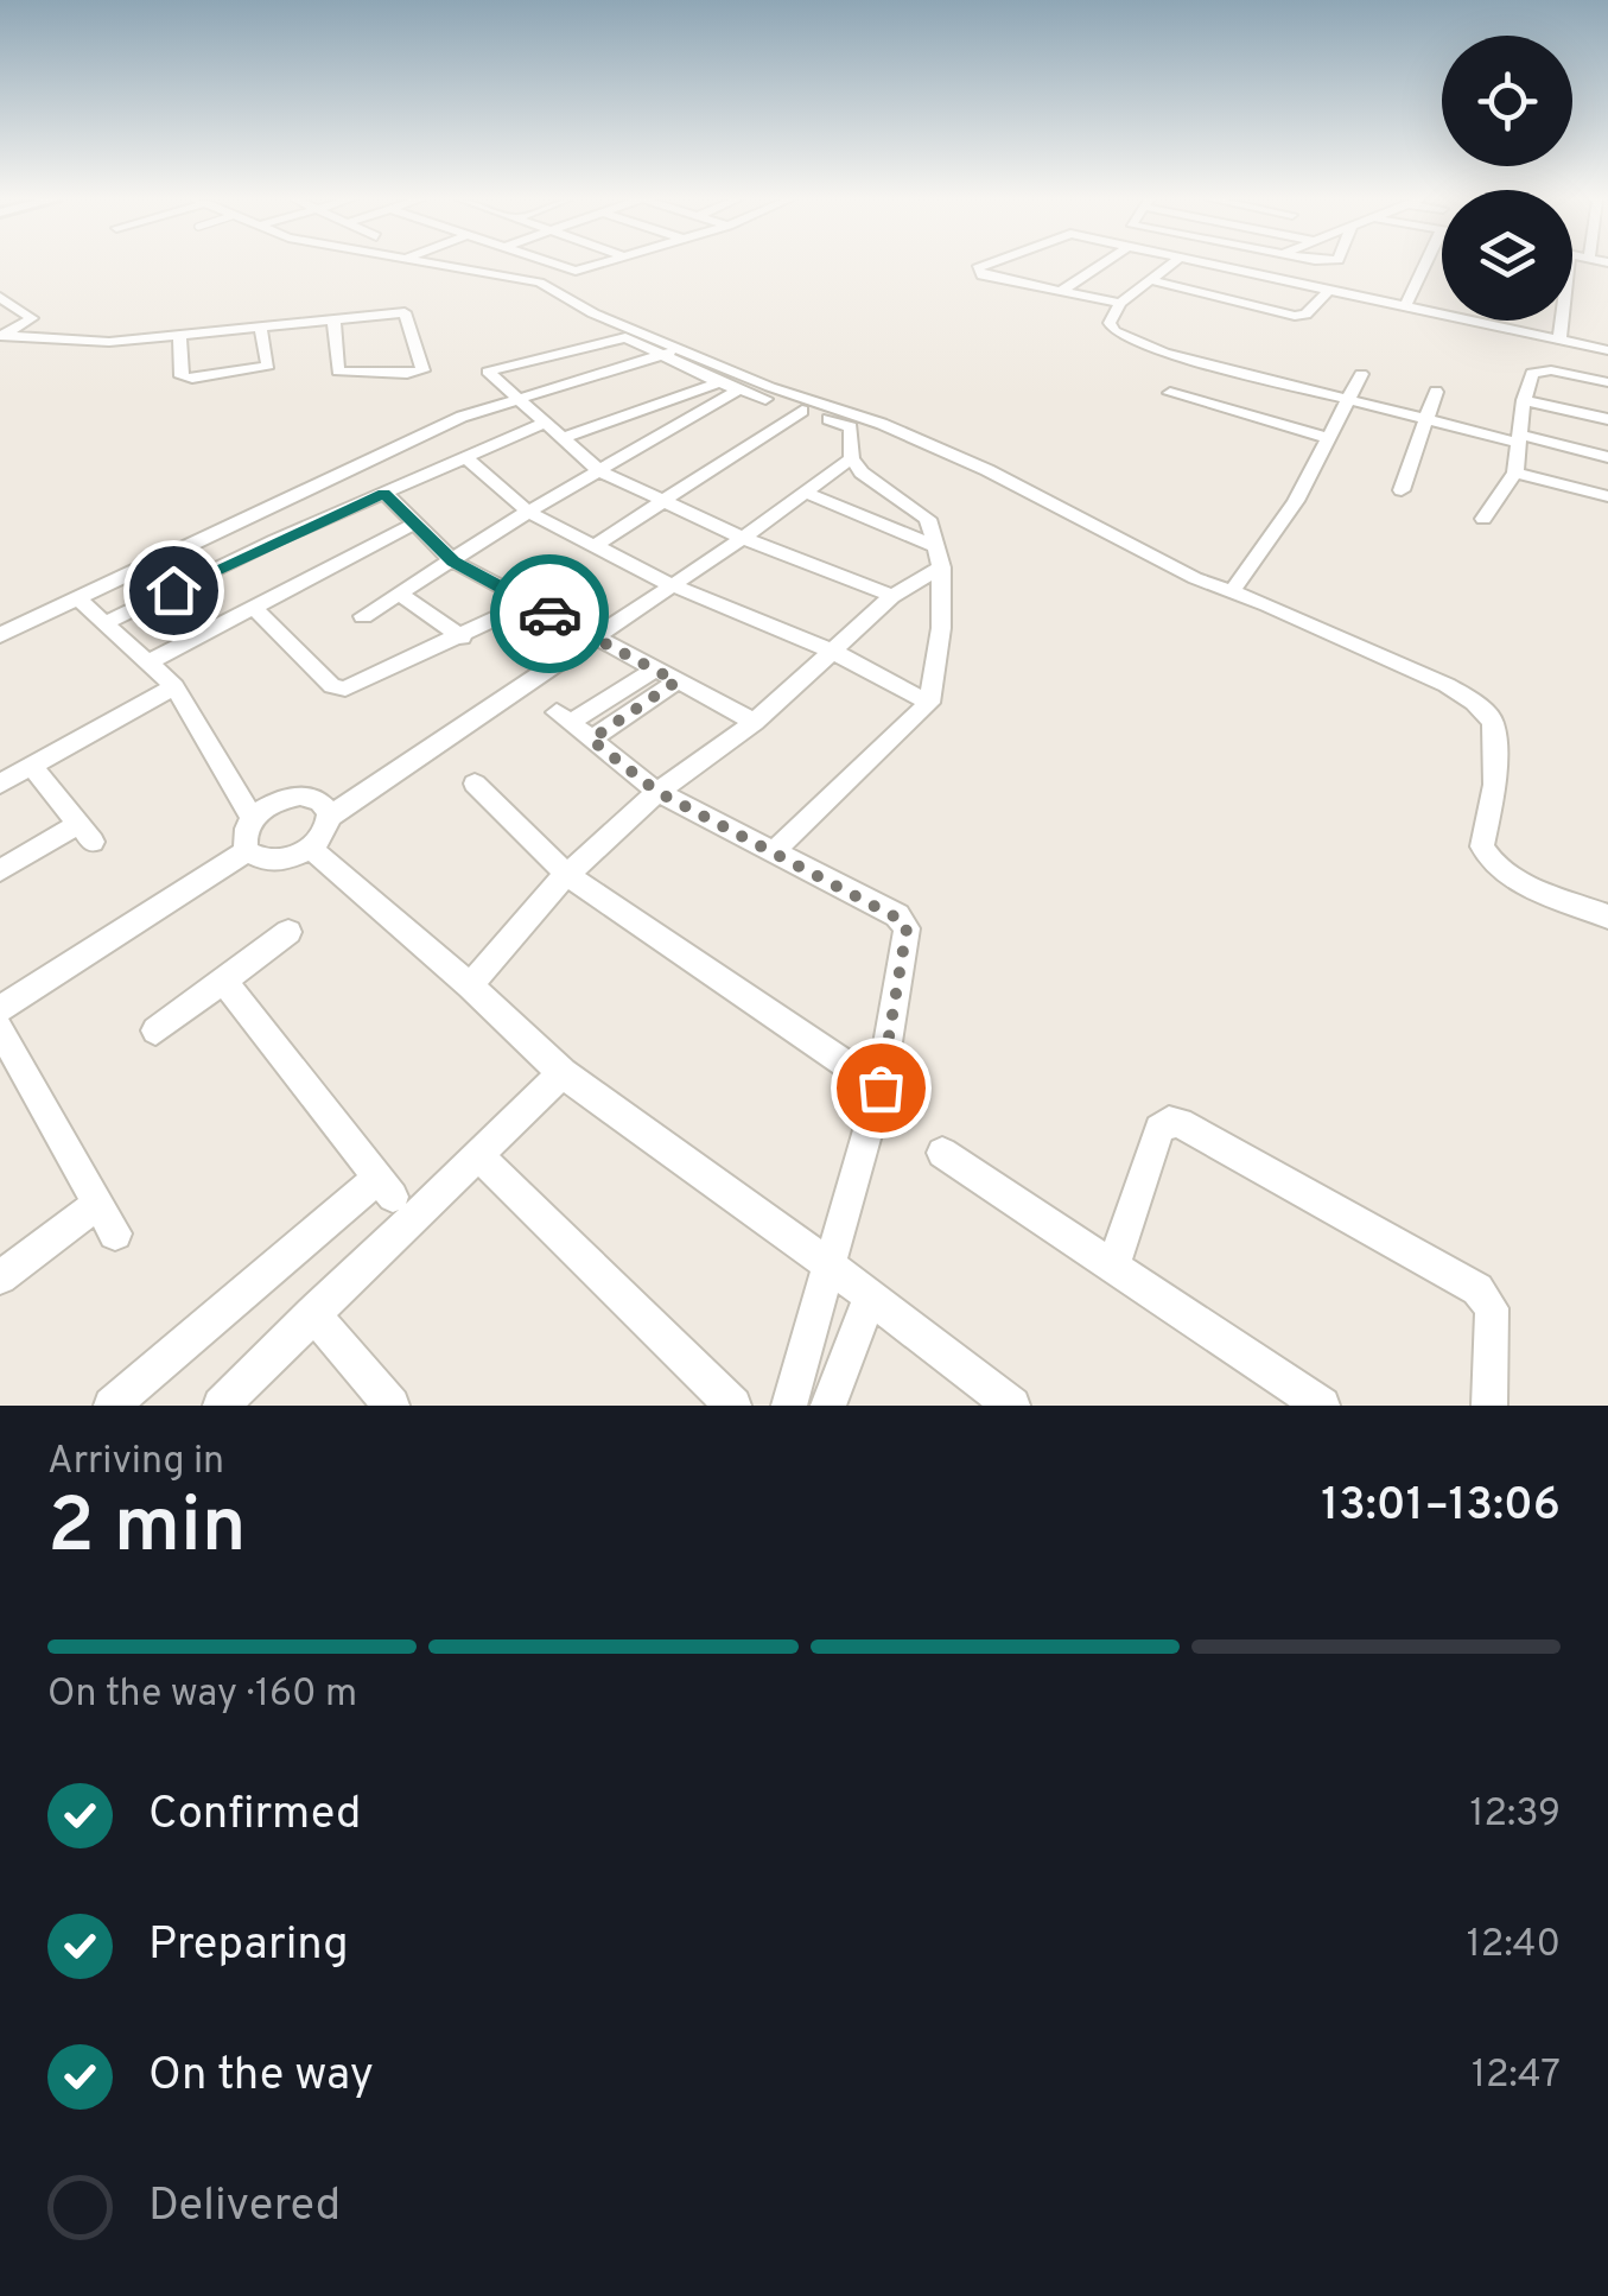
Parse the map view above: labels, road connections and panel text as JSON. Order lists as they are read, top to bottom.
{
  "page": {
    "heading": ["2 min", "Arriving in", "13:01–13:06"],
    "bar": "On the way · 160 m",
    "list": [
      ["Confirmed", "12:39"],
      ["Preparing", "12:40"],
      ["On the way", "12:47"],
      "Delivered"
    ]
  }
}
